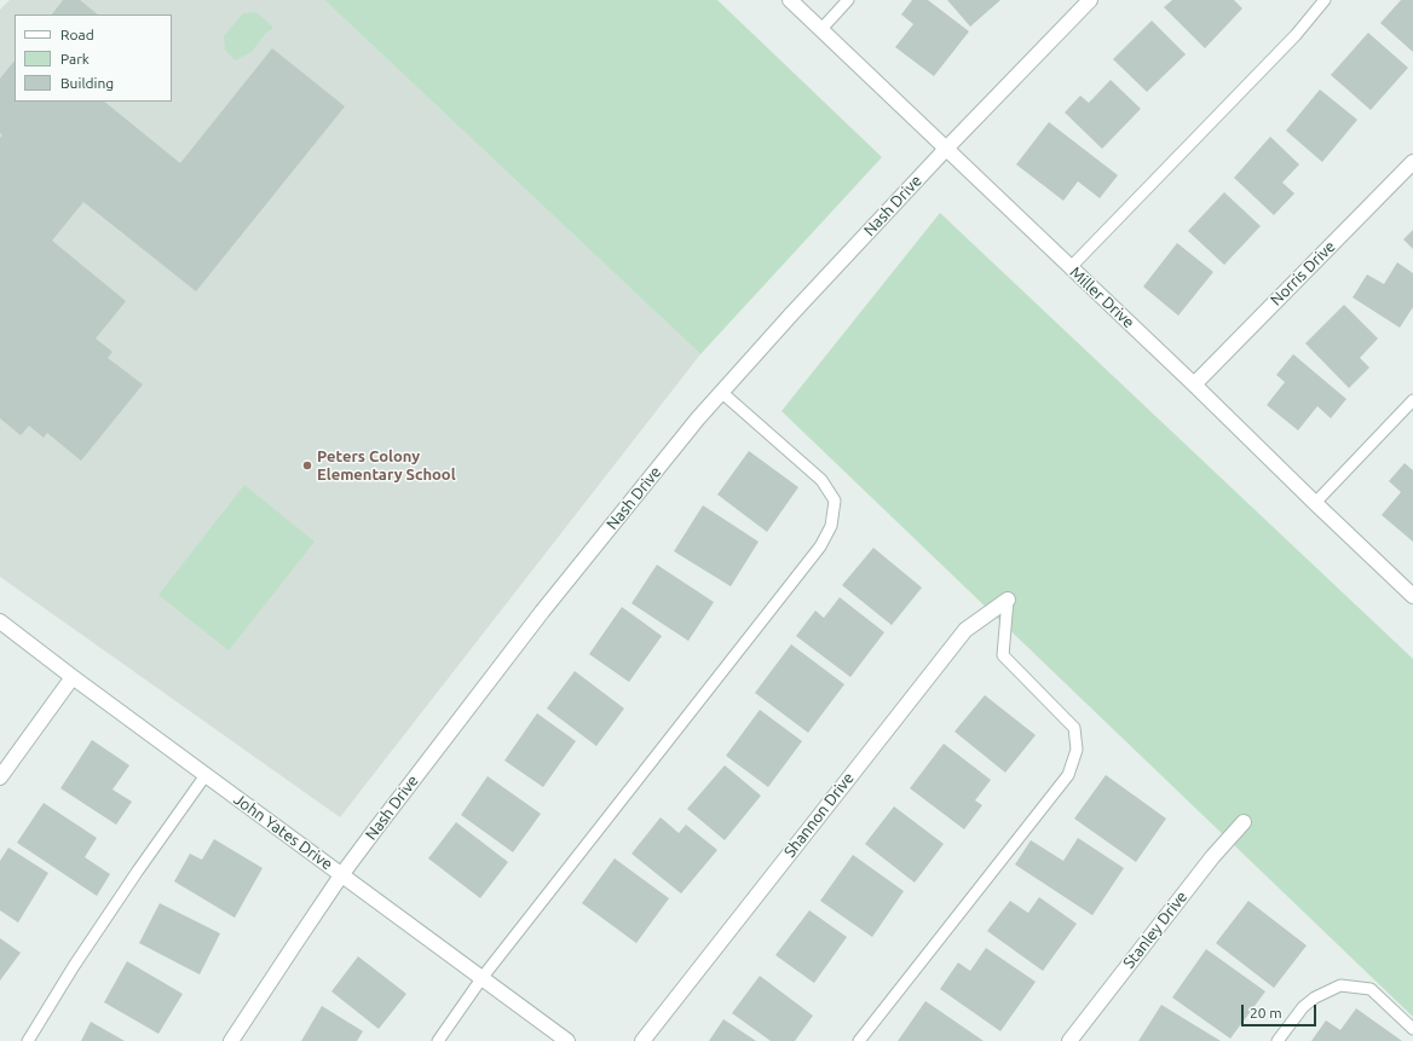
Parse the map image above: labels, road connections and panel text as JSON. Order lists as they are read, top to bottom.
{
  "streets": {
    "street": [
      "Nash Drive",
      "Norris Drive",
      "Miller Drive",
      "Shannon Drive",
      "John Yates Drive",
      "Stanley Drive"
    ]
  },
  "crossings": [
    ["Nash Drive", "Miller Drive"],
    ["Nash Drive", "John Yates Drive"],
    ["Norris Drive", "Miller Drive"]
  ],
  "places": ["Peters Colony Elementary School"],
  "legend": ["Road", "Park", "Building"],
  "scale_bar": "20 m"
}
